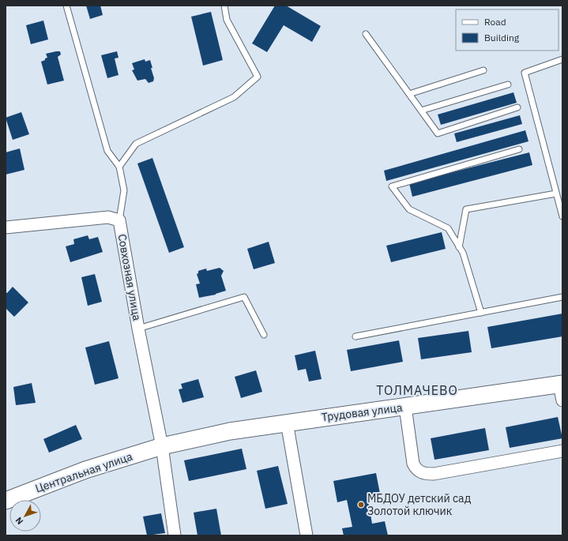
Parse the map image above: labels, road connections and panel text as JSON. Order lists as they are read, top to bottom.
{
  "streets": {
    "street": ["Совхозная улица", "Трудовая улица", "Центральная улица"]
  },
  "crossings": [
    ["Совхозная улица", "Трудовая улица"],
    ["Совхозная улица", "Центральная улица"],
    ["Трудовая улица", "Центральная улица"]
  ],
  "districts": ["ТОЛМАЧЕВО"],
  "places": ["МБДОУ детский сад Золотой ключик"],
  "legend": ["Road", "Building"],
  "north": "bottom left"
}
